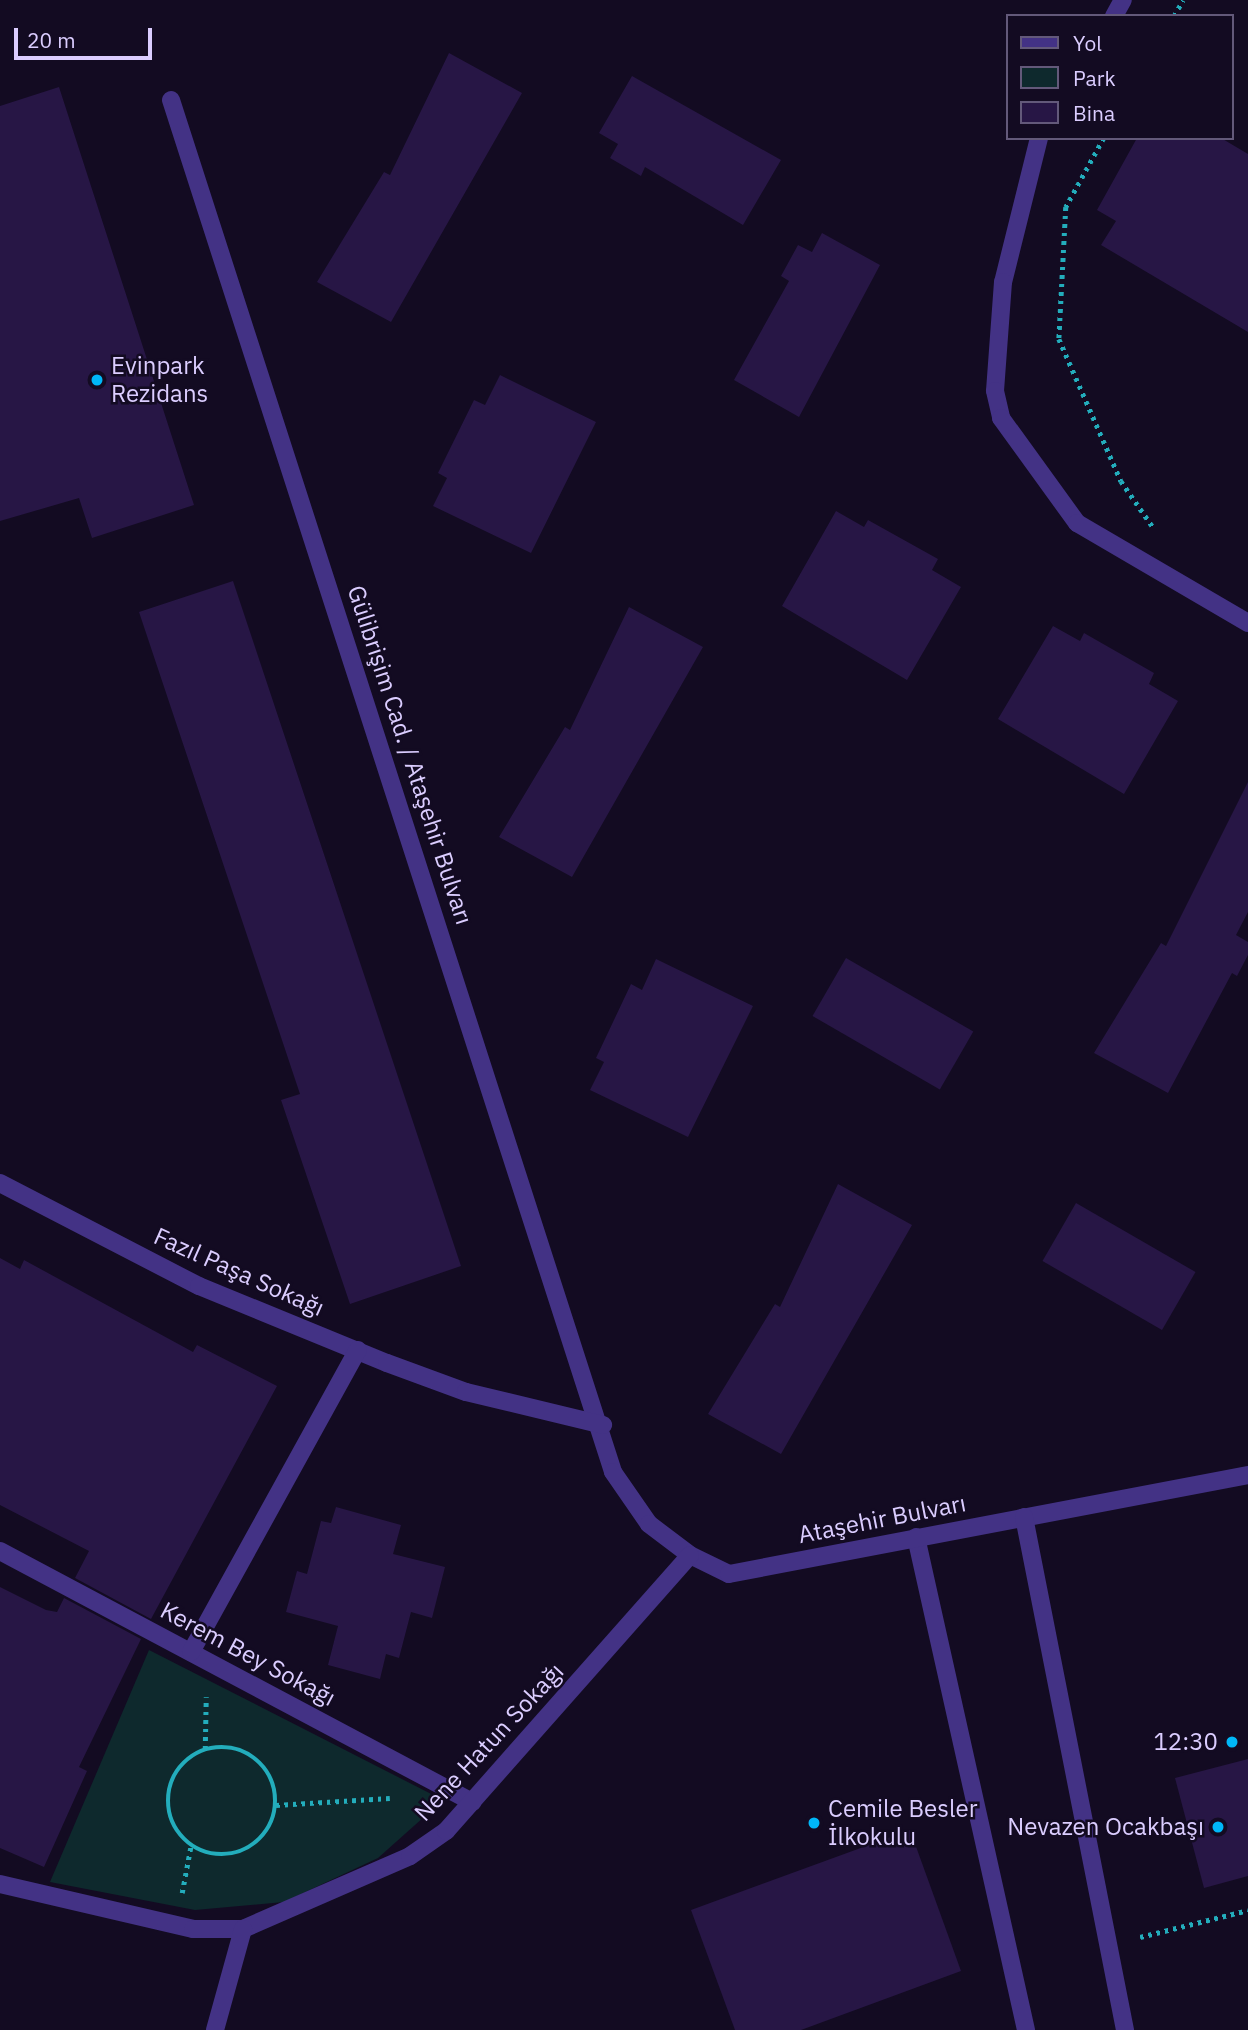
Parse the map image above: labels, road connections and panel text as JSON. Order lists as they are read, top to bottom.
{
  "streets": {
    "street": [
      "Gülibrişim Cad. / Ataşehir Bulvarı",
      "Fazıl Paşa Sokağı",
      "Ataşehir Bulvarı",
      "Kerem Bey Sokağı",
      "Nene Hatun Sokağı"
    ]
  },
  "crossings": [
    ["Gülibrişim Cad. / Ataşehir Bulvarı", "Fazıl Paşa Sokağı"],
    ["Gülibrişim Cad. / Ataşehir Bulvarı", "Ataşehir Bulvarı"],
    ["Fazıl Paşa Sokağı", "Ataşehir Bulvarı"],
    ["Ataşehir Bulvarı", "Nene Hatun Sokağı"],
    ["Kerem Bey Sokağı", "Nene Hatun Sokağı"]
  ],
  "places": [
    "Evinpark Rezidans",
    "12:30",
    "Cemile Besler İlkokulu",
    "Nevazen Ocakbaşı"
  ],
  "legend": ["Yol", "Park", "Bina"],
  "scale_bar": "20 m"
}
